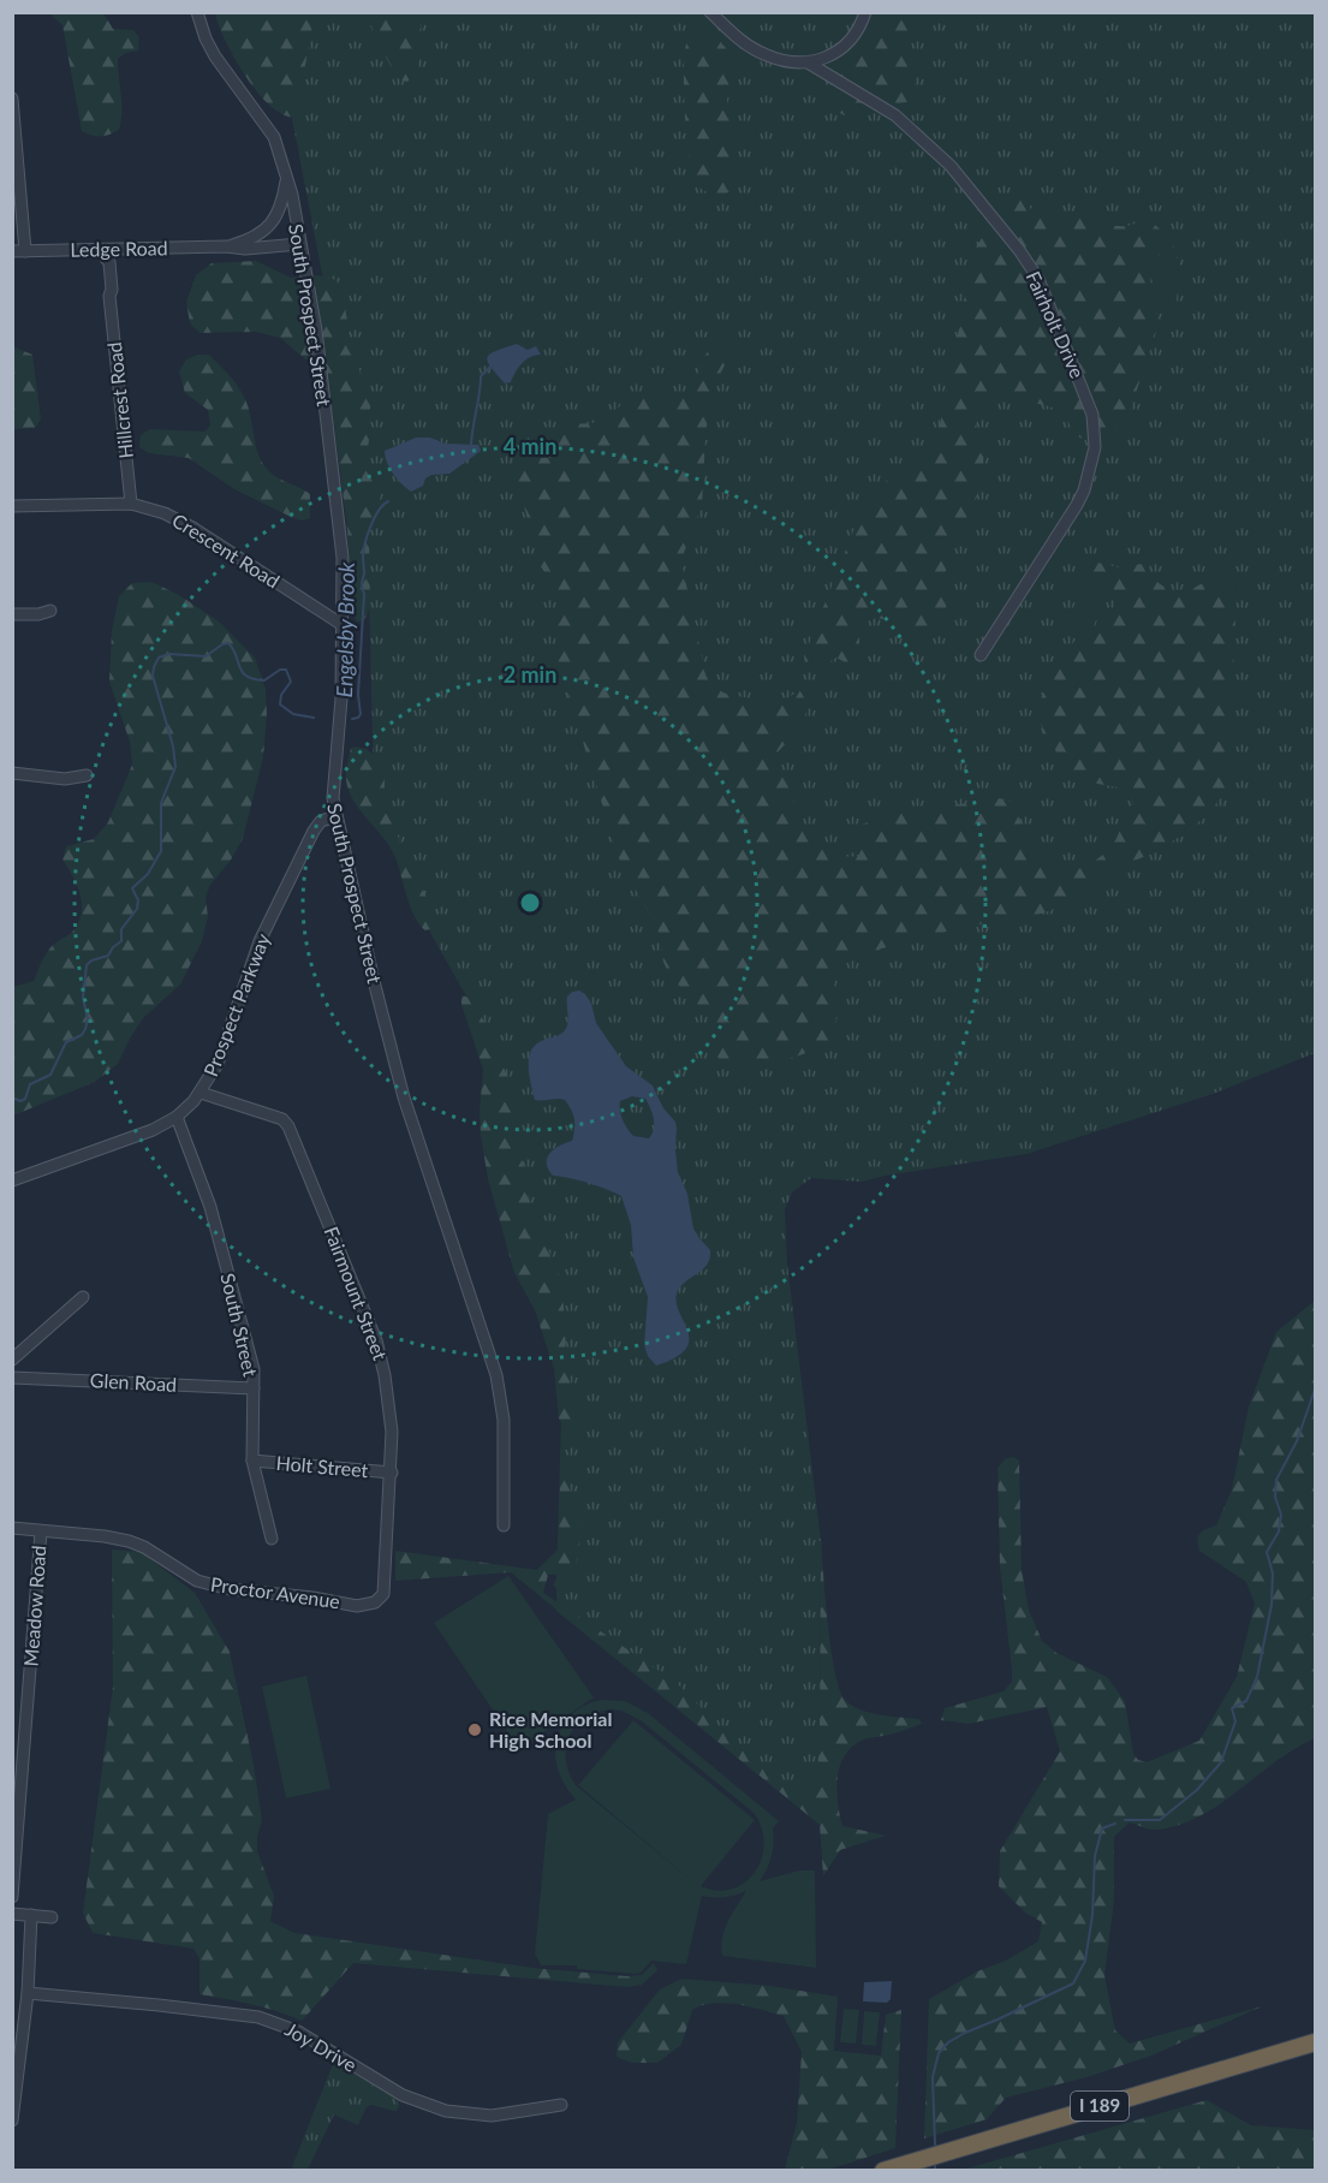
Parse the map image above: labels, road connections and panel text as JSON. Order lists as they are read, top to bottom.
{
  "streets": {
    "highway": ["I 189"],
    "street": [
      "Ledge Road",
      "South Prospect Street",
      "Fairholt Drive",
      "Hillcrest Road",
      "Crescent Road",
      "Prospect Parkway",
      "Fairmount Street",
      "South Street",
      "Glen Road",
      "Holt Street",
      "Proctor Avenue",
      "Meadow Road",
      "Joy Drive"
    ]
  },
  "crossings": [
    ["Ledge Road", "South Prospect Street"],
    ["Ledge Road", "Hillcrest Road"],
    ["South Prospect Street", "Crescent Road"],
    ["South Prospect Street", "Prospect Parkway"],
    ["Hillcrest Road", "Crescent Road"],
    ["Prospect Parkway", "Fairmount Street"],
    ["Prospect Parkway", "South Street"],
    ["Fairmount Street", "Holt Street"],
    ["Fairmount Street", "Proctor Avenue"],
    ["South Street", "Glen Road"],
    ["South Street", "Holt Street"],
    ["Proctor Avenue", "Meadow Road"]
  ],
  "water": ["Engelsby Brook"],
  "places": ["Rice Memorial High School"],
  "rings": ["4 min", "2 min"]
}
